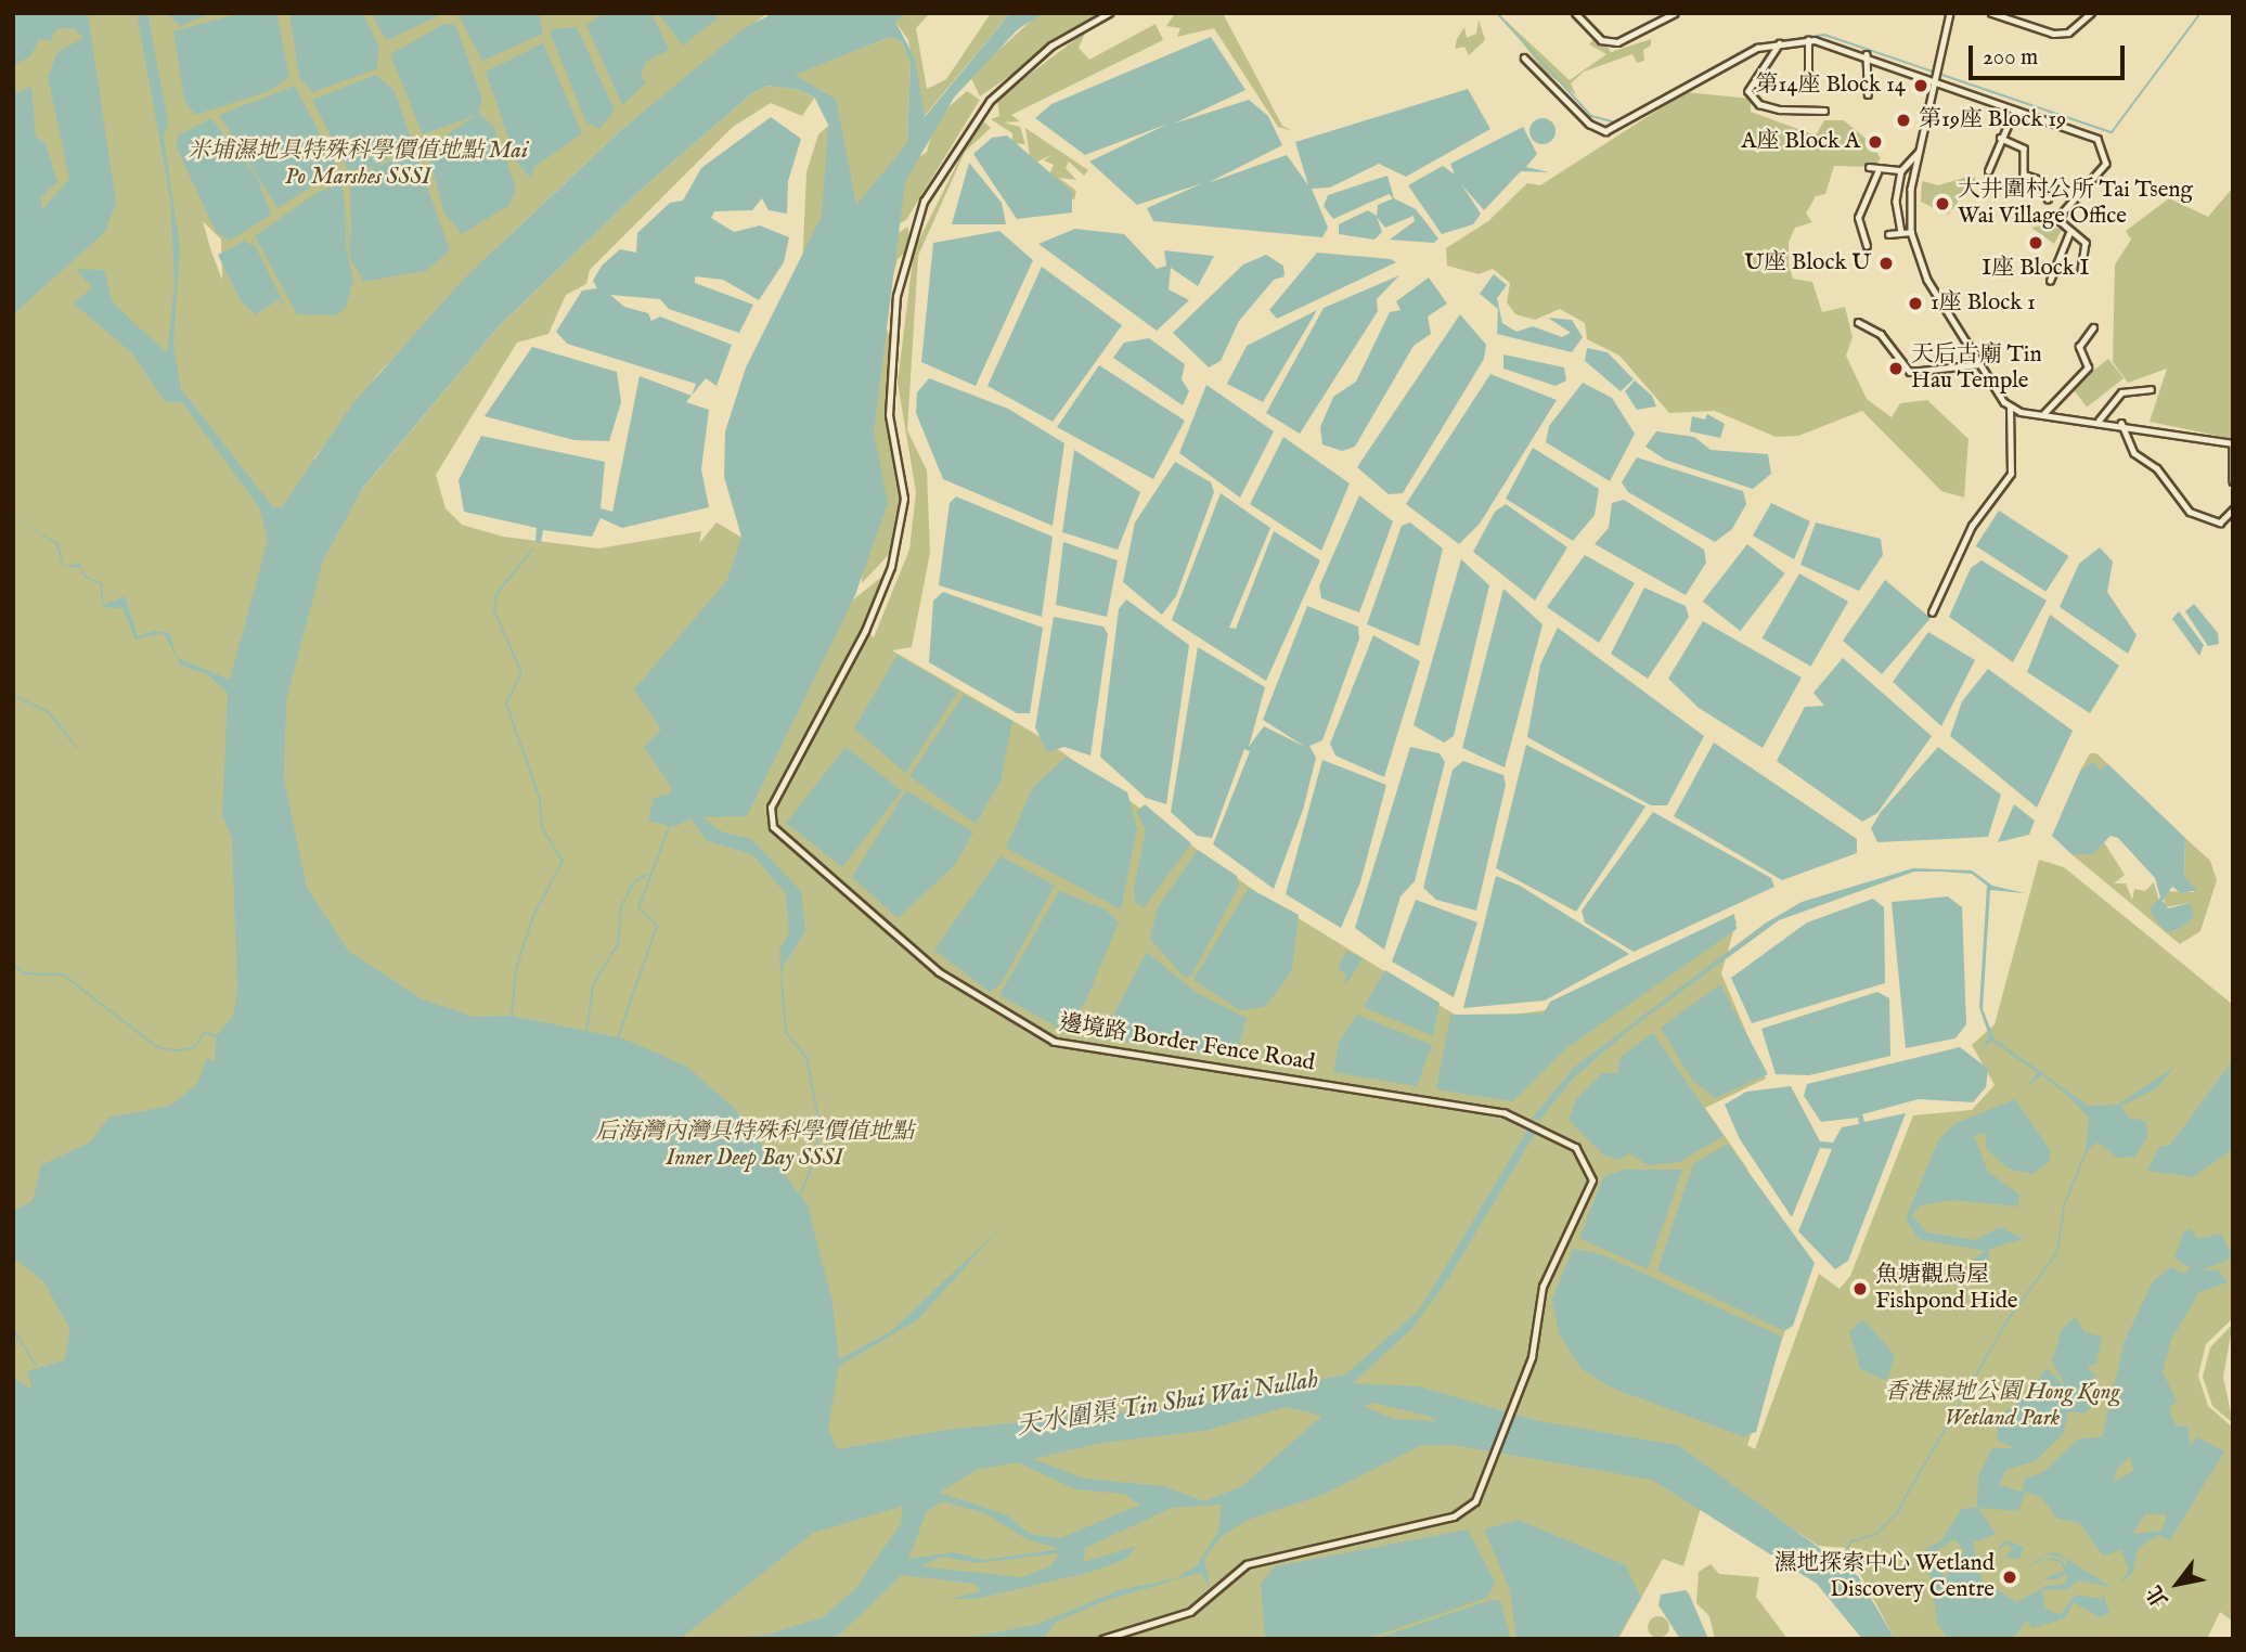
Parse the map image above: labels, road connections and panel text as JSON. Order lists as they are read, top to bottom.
{
  "streets": {
    "street": ["邊境路 Border Fence Road"]
  },
  "water": ["天水圍渠 Tin Shui Wai Nullah"],
  "parks": ["米埔濕地具特殊科學價值地點 Mai Po Marshes SSSI", "后海灣內灣具特殊科學價值地點 Inner Deep Bay SSSI", "香港濕地公園 Hong Kong Wetland Park"],
  "places": [
    "第14座 Block 14",
    "第19座 Block 19",
    "A座 Block A",
    "大井圍村公所 Tai Tseng Wai Village Office",
    "I座 Block I",
    "U座 Block U",
    "1座 Block 1",
    "天后古廟 Tin Hau Temple",
    "魚塘觀鳥屋 Fishpond Hide",
    "濕地探索中心 Wetland Discovery Centre"
  ],
  "scale_bar": "200 m",
  "north": "bottom left"
}
